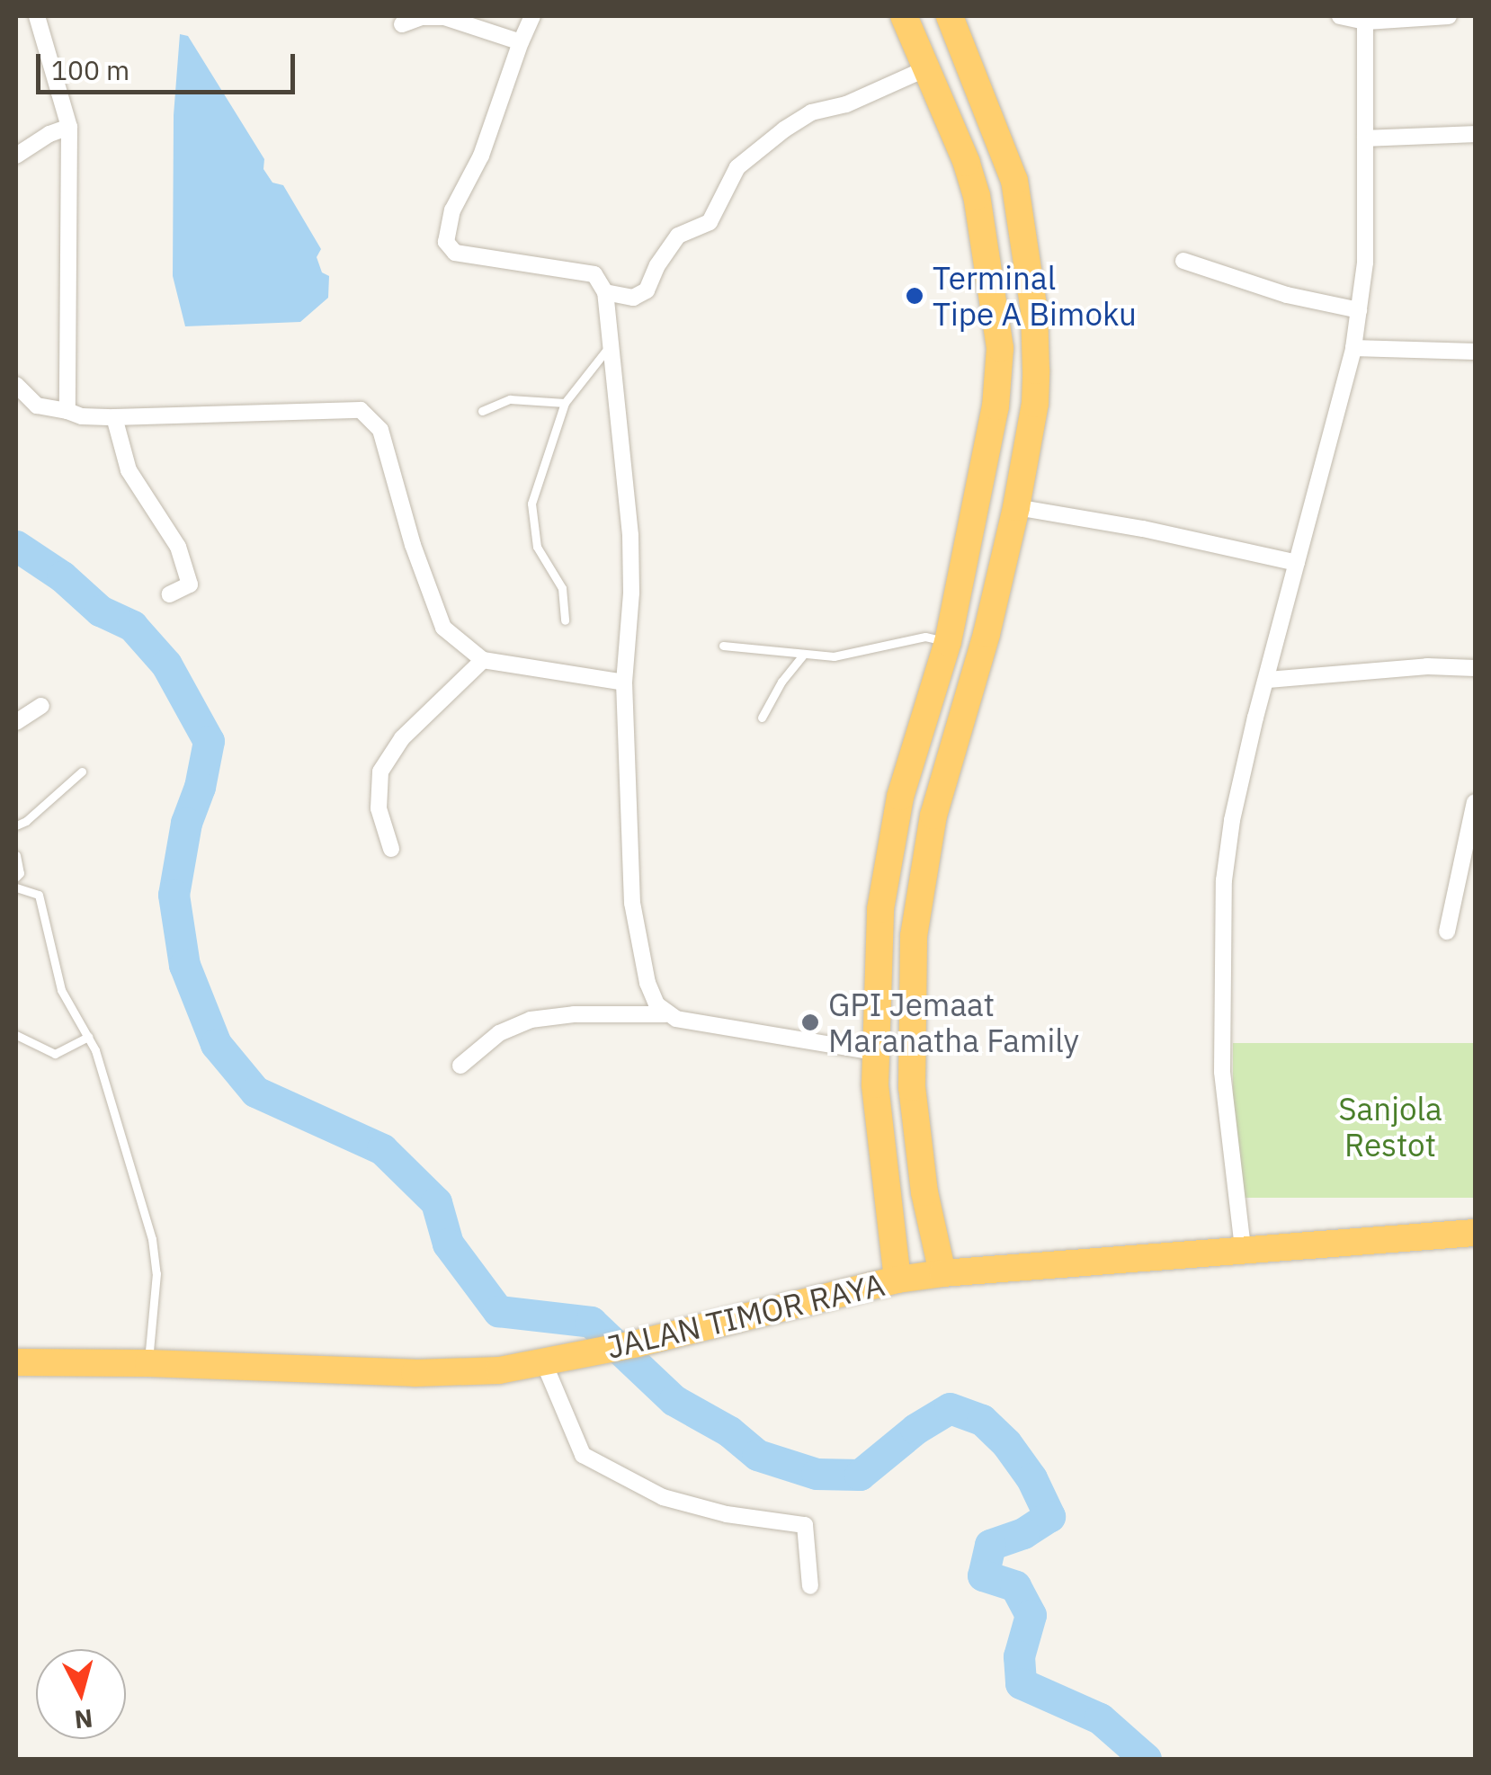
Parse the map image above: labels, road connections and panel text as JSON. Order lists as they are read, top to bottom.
{
  "streets": {
    "highway": ["JALAN TIMOR RAYA"]
  },
  "parks": ["Sanjola Restot"],
  "places": ["Terminal Tipe A Bimoku", "GPI Jemaat Maranatha Family"],
  "scale_bar": "100 m",
  "north": "bottom"
}
